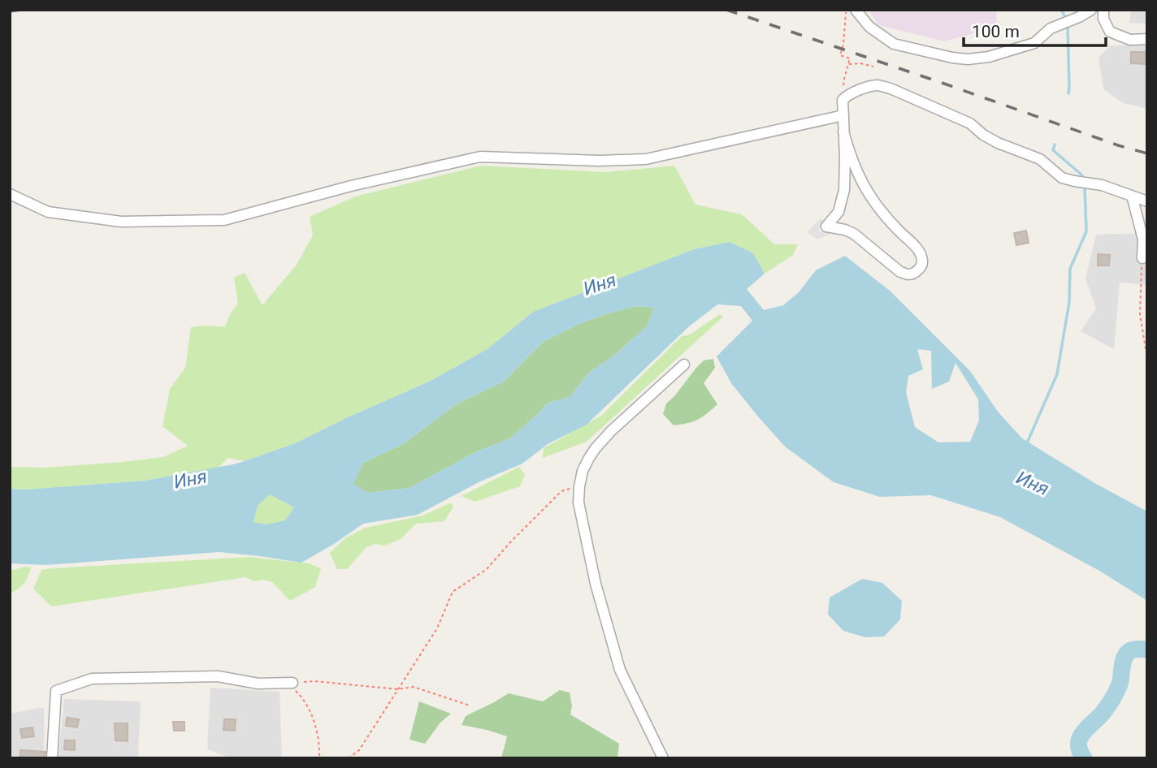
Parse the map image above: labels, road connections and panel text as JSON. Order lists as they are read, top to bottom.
{
  "water": ["Иня"],
  "scale_bar": "100 m"
}
